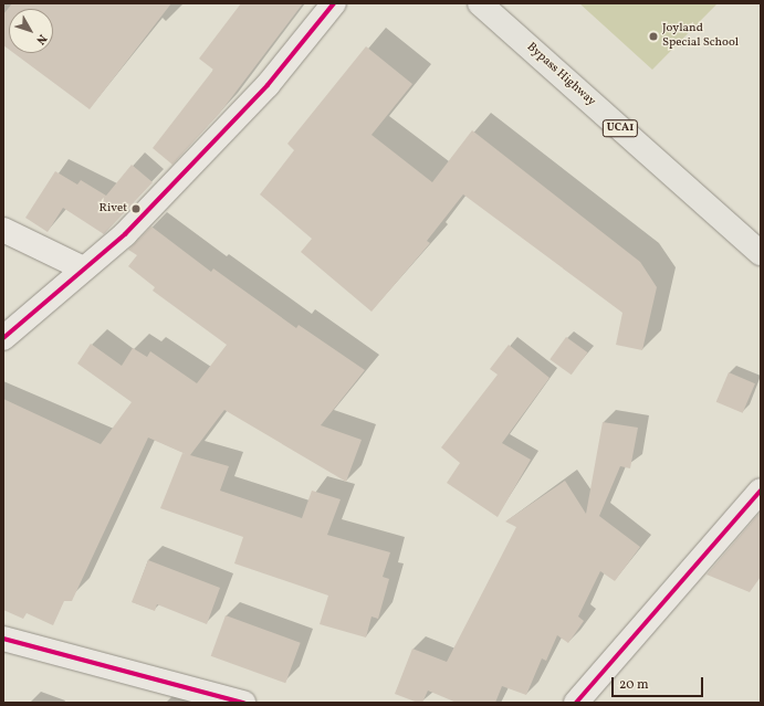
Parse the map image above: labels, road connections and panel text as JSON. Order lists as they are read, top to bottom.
{
  "streets": {
    "main road": ["Bypass Highway", "UCA1"]
  },
  "places": ["Joyland Special School", "Rivet"],
  "scale_bar": "20 m",
  "north": "bottom right"
}
